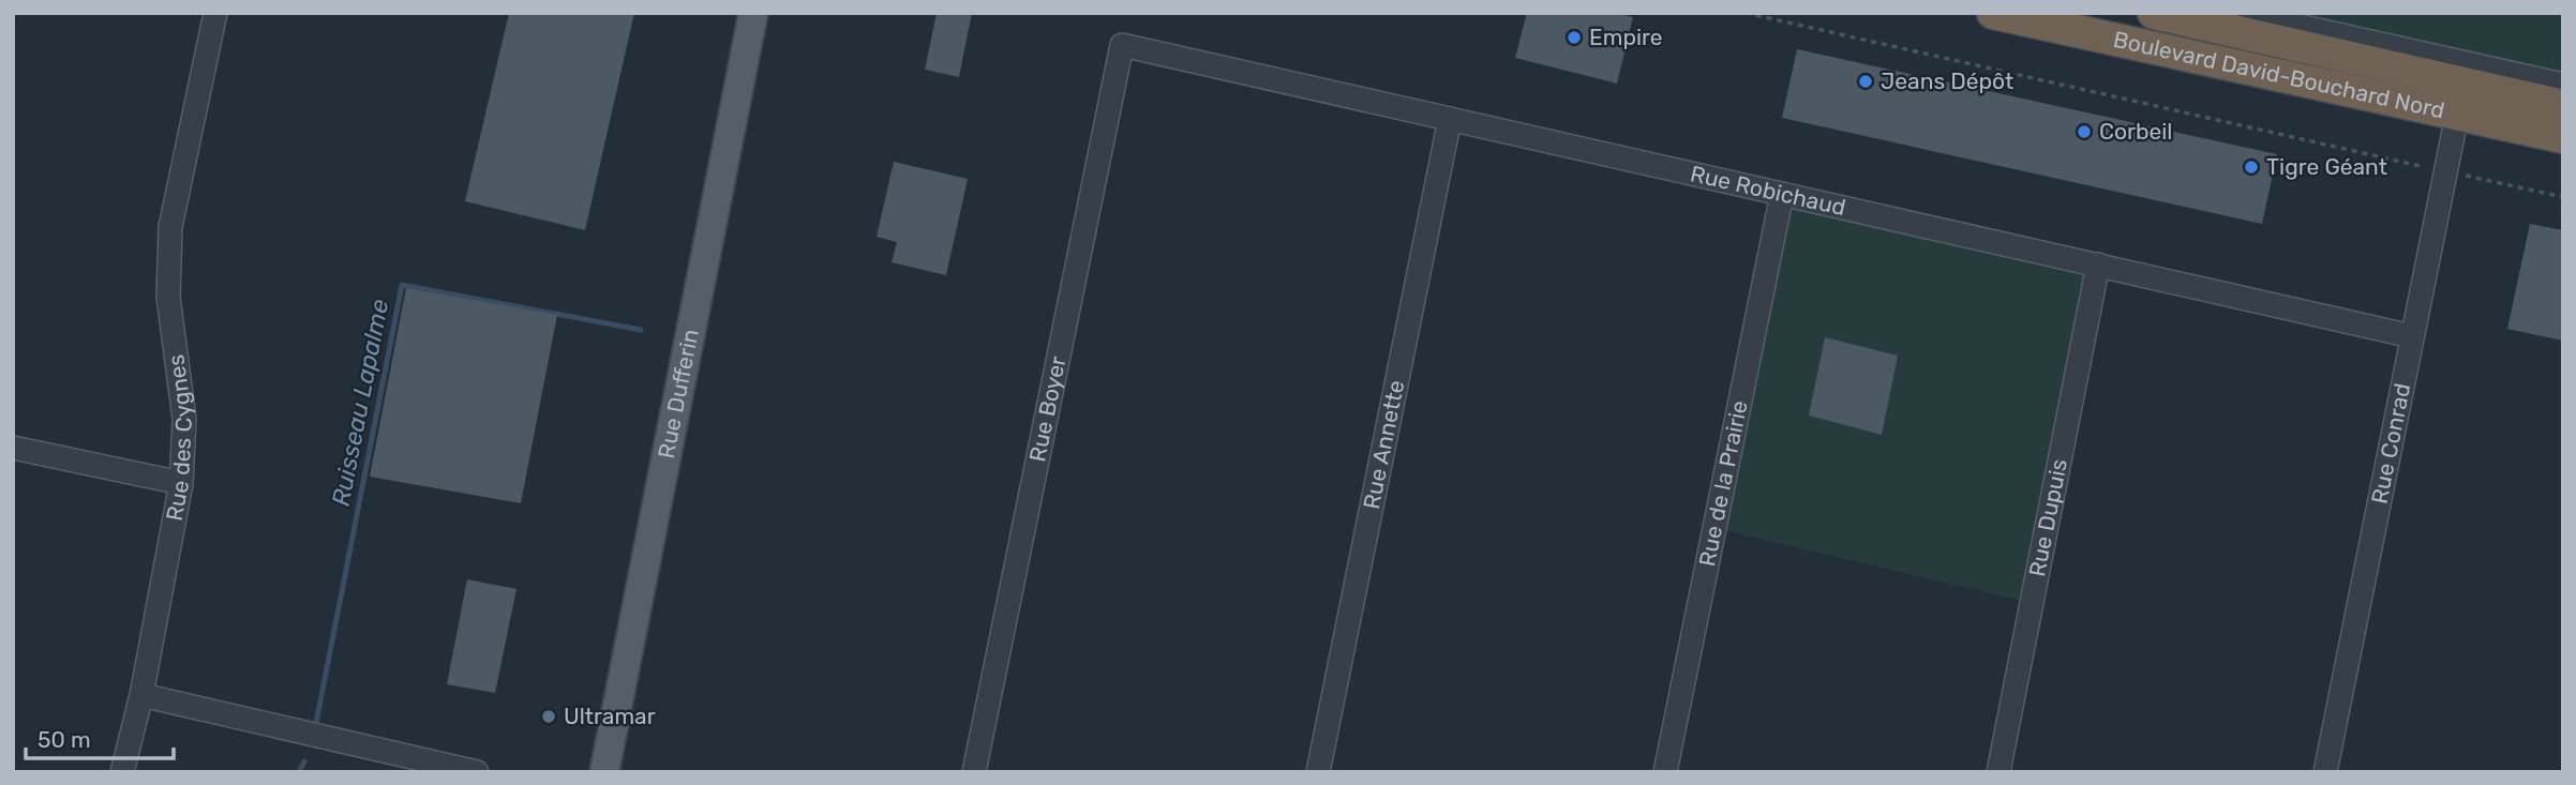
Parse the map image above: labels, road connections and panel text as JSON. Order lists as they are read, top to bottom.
{
  "streets": {
    "highway": ["Boulevard David-Bouchard Nord"],
    "main road": ["Rue Dufferin"],
    "street": [
      "Rue Robichaud",
      "Rue Boyer",
      "Rue des Cygnes",
      "Rue Conrad",
      "Rue Annette",
      "Rue de la Prairie",
      "Rue Dupuis"
    ]
  },
  "crossings": [
    ["Boulevard David-Bouchard Nord", "Rue Conrad"],
    ["Rue Robichaud", "Rue Boyer"],
    ["Rue Robichaud", "Rue Conrad"],
    ["Rue Robichaud", "Rue Annette"],
    ["Rue Robichaud", "Rue de la Prairie"],
    ["Rue Robichaud", "Rue Dupuis"]
  ],
  "water": ["Ruisseau Lapalme"],
  "places": [
    "Empire",
    "Jeans Dépôt",
    "Corbeil",
    "Tigre Géant",
    "Ultramar"
  ],
  "scale_bar": "50 m"
}
